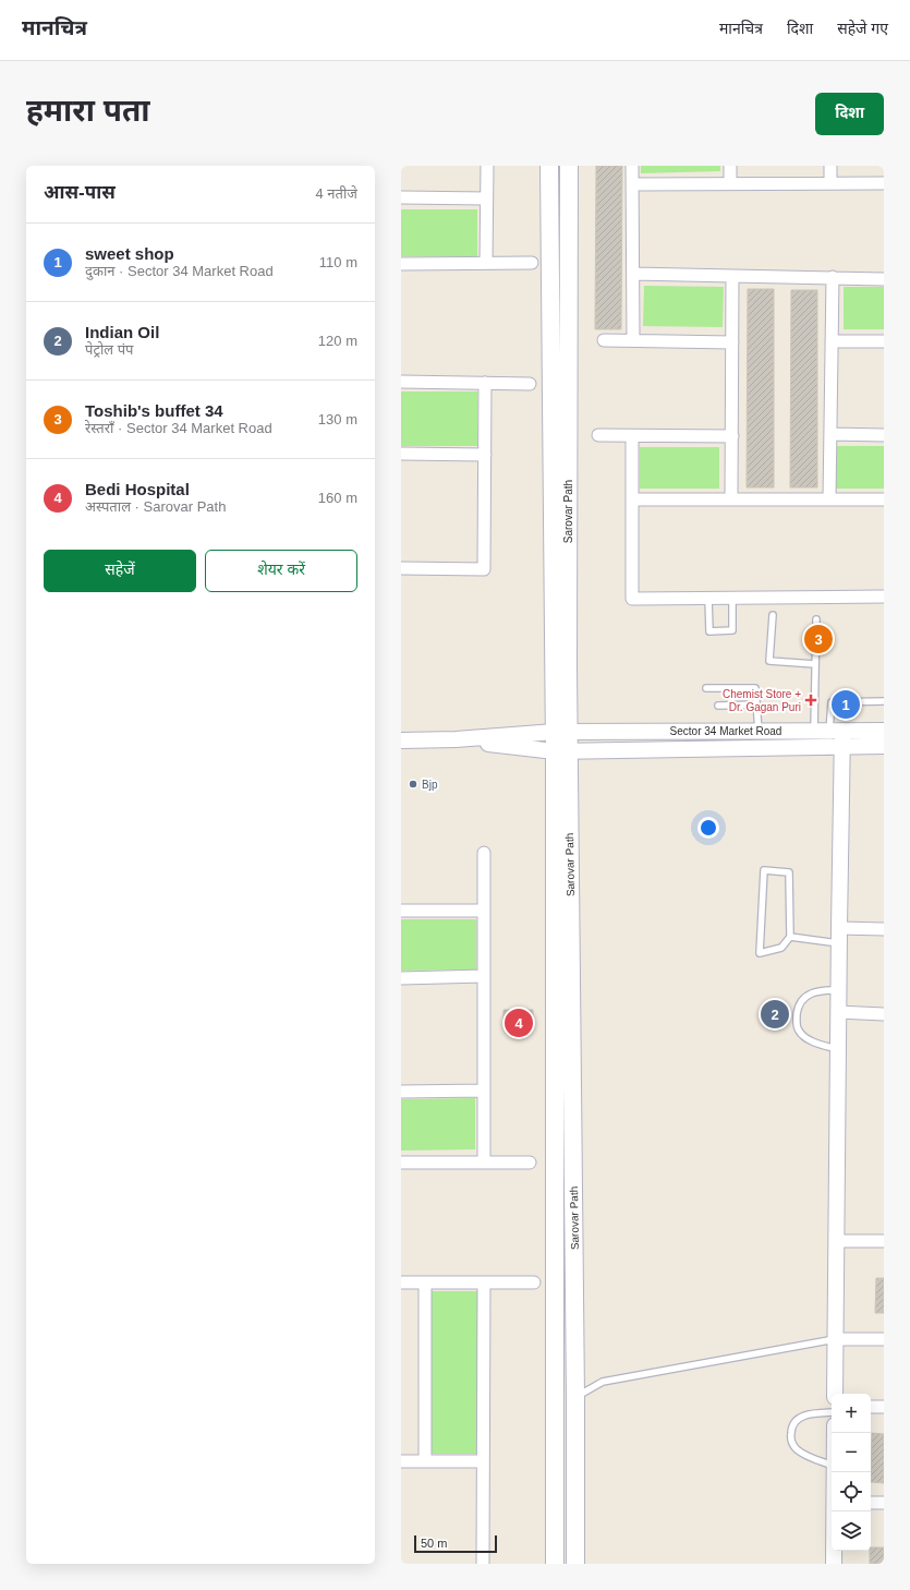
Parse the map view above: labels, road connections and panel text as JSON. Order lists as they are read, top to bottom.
{
  "streets": {
    "main road": ["Sarovar Path"],
    "street": ["Sector 34 Market Road"]
  },
  "crossings": [
    ["Sarovar Path", "Sector 34 Market Road"]
  ],
  "places": {
    "health": ["Chemist Store + Dr. Gagan Puri"],
    "other": ["Bjp"]
  },
  "scale_bar": "50 m",
  "page": {
    "header": "मानचित्र",
    "nav": ["मानचित्र", "दिशा", "सहेजे गए"],
    "buttons": [
      "दिशा",
      ["सहेजें", "शेयर करें"]
    ],
    "title": "हमारा पता",
    "heading": ["आस-पास", "4 नतीजे"],
    "list": [
      {
        "mark": "1",
        "name": "sweet shop",
        "note": "दुकान · Sector 34 Market Road",
        "value": "110 m"
      },
      {
        "mark": "2",
        "name": "Indian Oil",
        "note": "पेट्रोल पंप",
        "value": "120 m"
      },
      {
        "mark": "3",
        "name": "Toshib's buffet 34",
        "note": "रेस्तराँ · Sector 34 Market Road",
        "value": "130 m"
      },
      {
        "mark": "4",
        "name": "Bedi Hospital",
        "note": "अस्पताल · Sarovar Path",
        "value": "160 m"
      }
    ],
    "pins": [
      "3",
      "1",
      "2",
      "4"
    ],
    "map_buttons": ["+", "−"],
    "scale": "50 m"
  }
}
